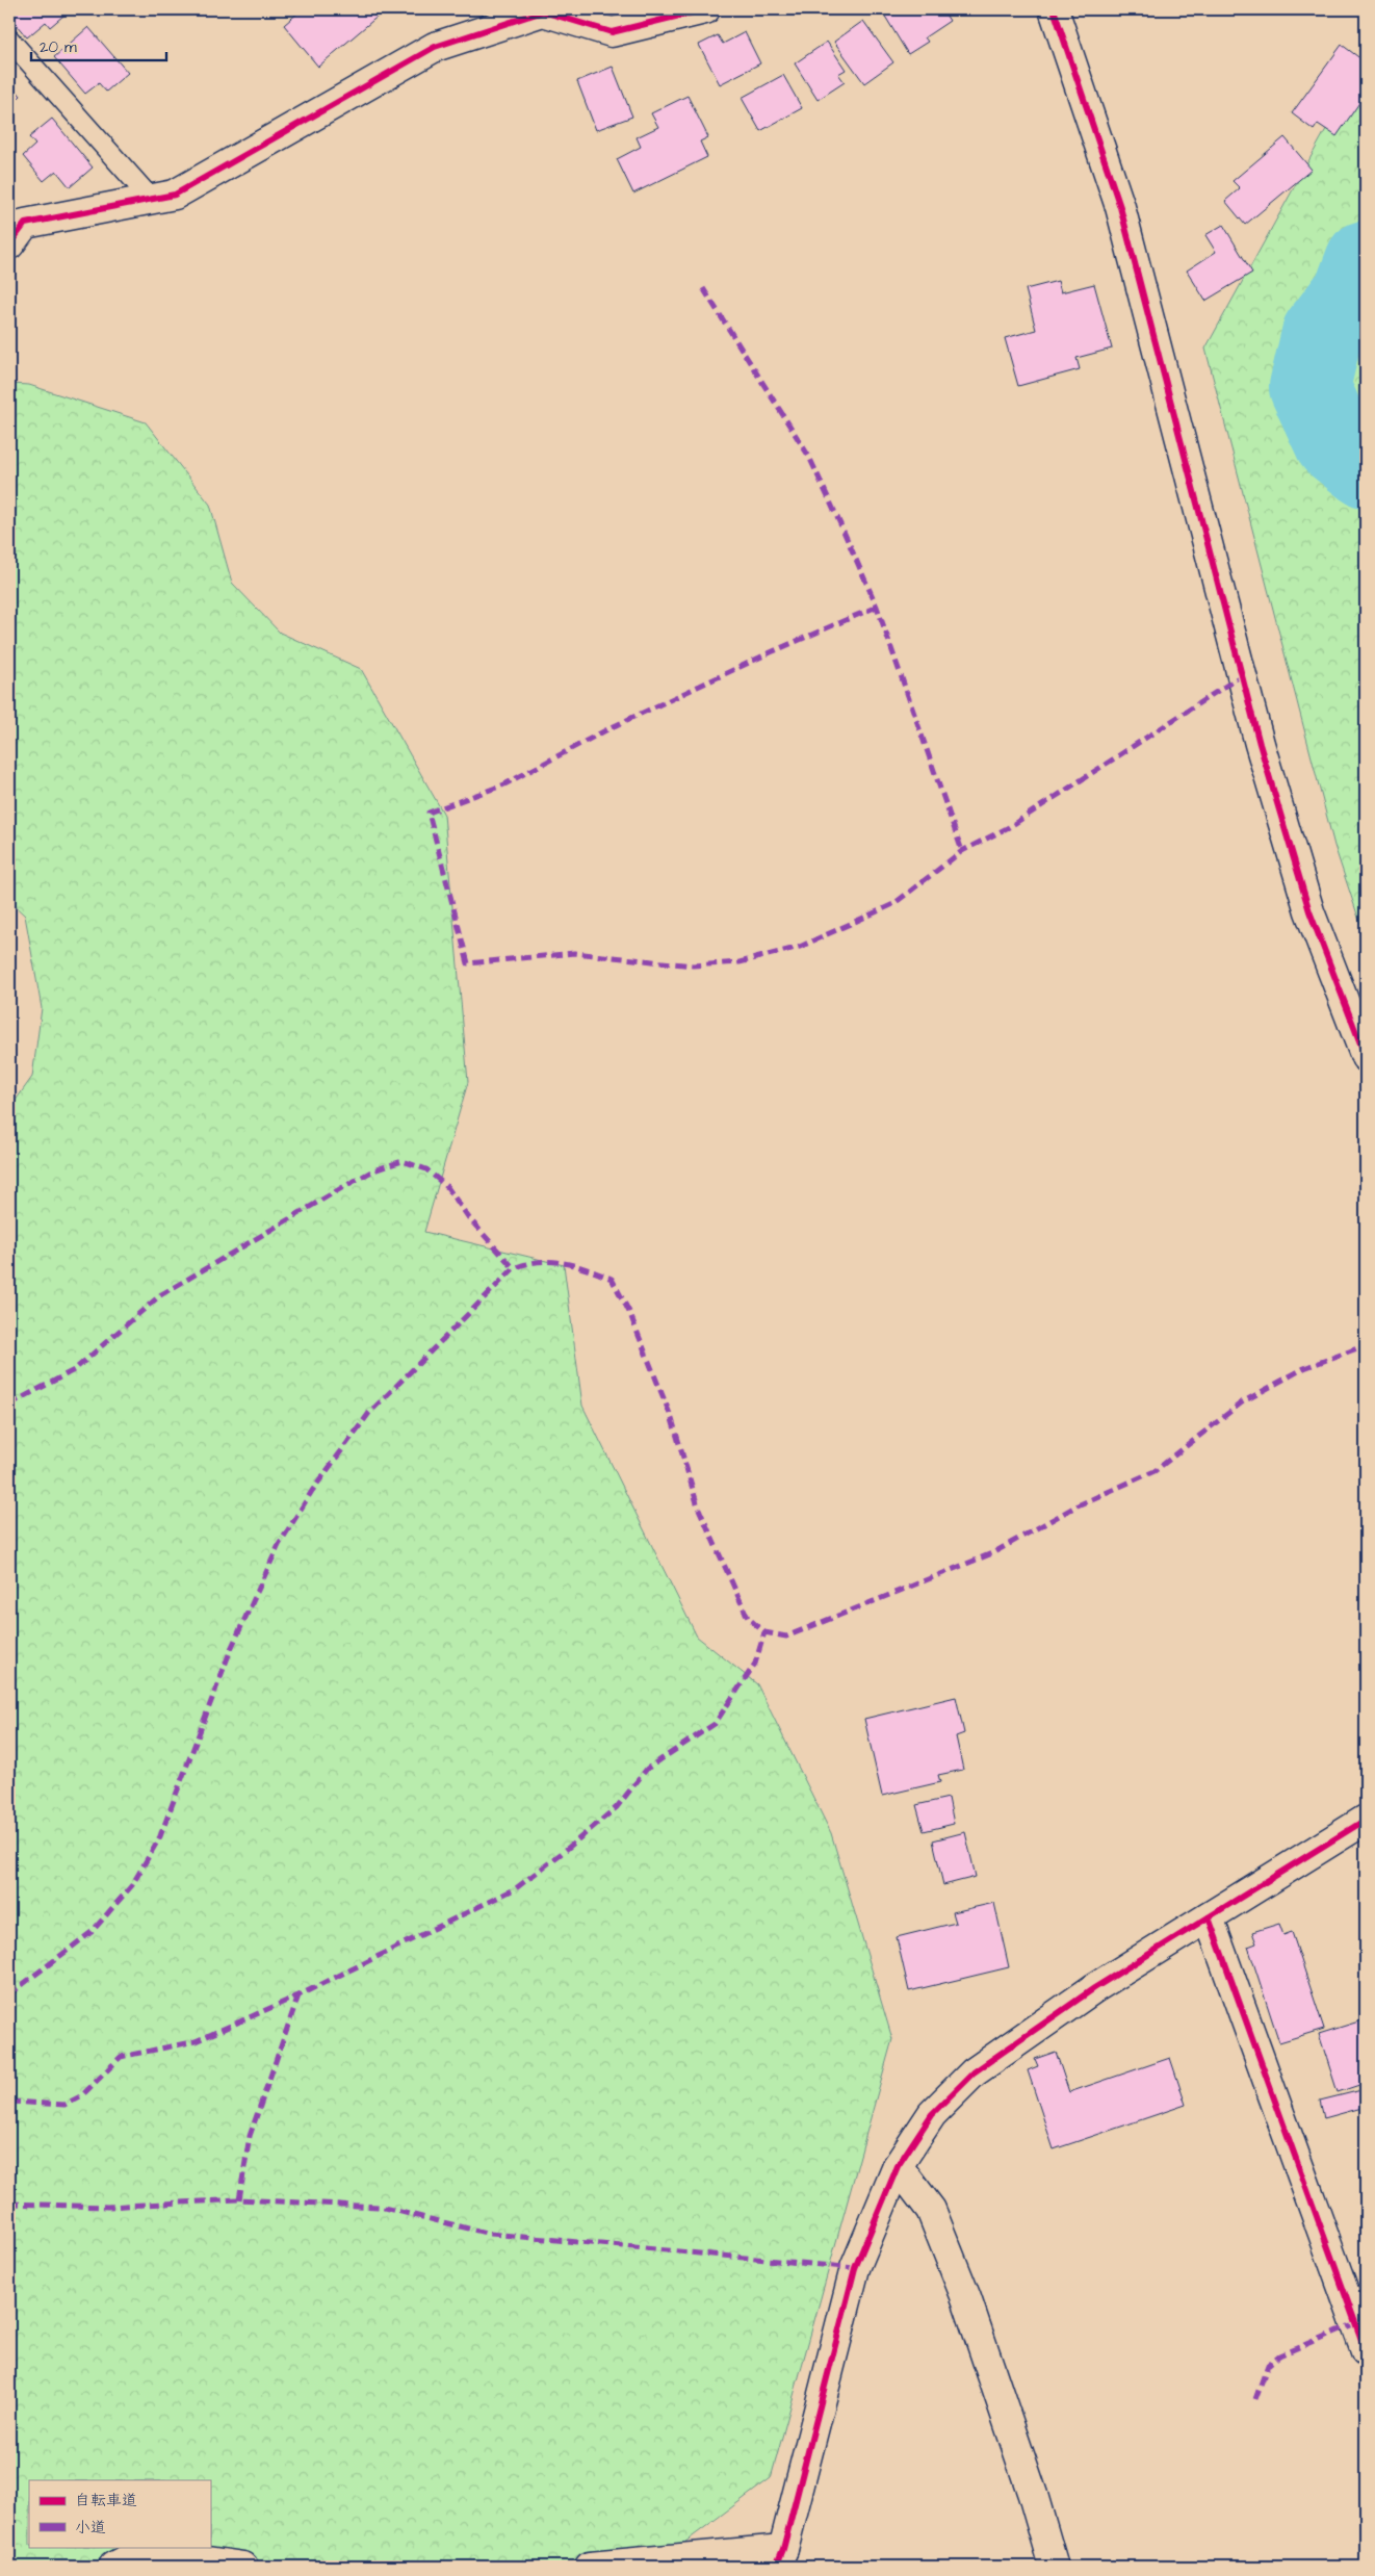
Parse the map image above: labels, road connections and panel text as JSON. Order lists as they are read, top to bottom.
{
  "legend": ["自転車道", "小道"],
  "scale_bar": "20 m"
}
